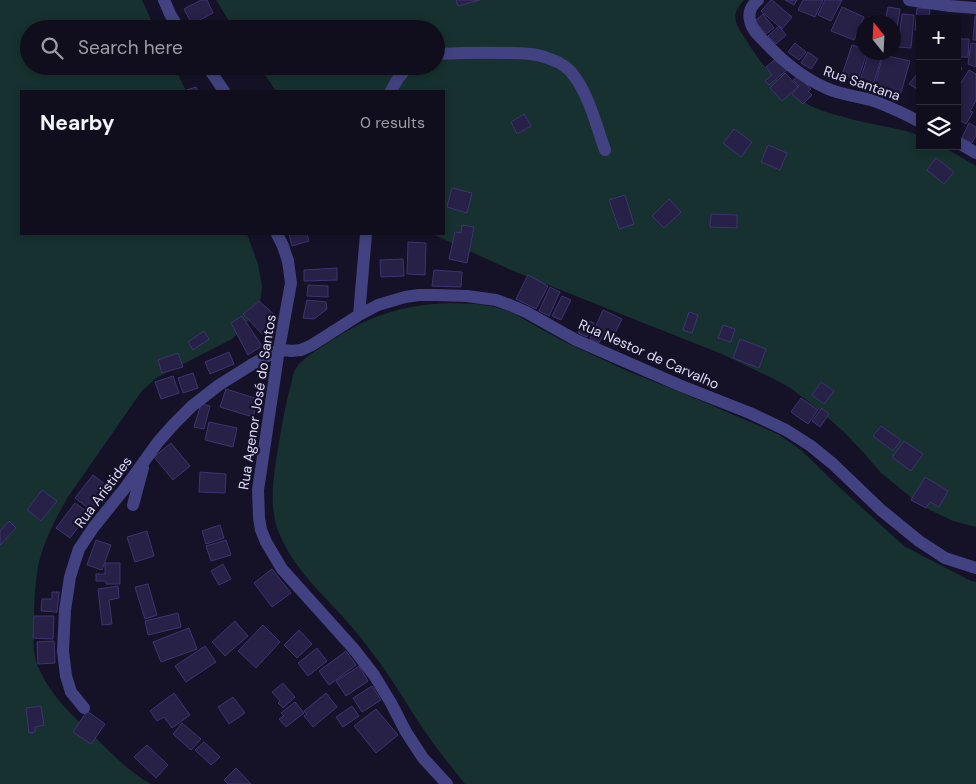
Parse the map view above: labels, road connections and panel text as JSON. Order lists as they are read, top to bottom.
{
  "streets": {
    "street": [
      "Rua Santana",
      "Rua Nestor de Carvalho",
      "Rua Agenor José do Santos",
      "Rua Aristides"
    ]
  },
  "crossings": [
    ["Rua Nestor de Carvalho", "Rua Agenor José do Santos"],
    ["Rua Nestor de Carvalho", "Rua Aristides"],
    ["Rua Agenor José do Santos", "Rua Aristides"]
  ],
  "north": "top",
  "page": {
    "map_buttons": ["+", "−"],
    "search": "Search here",
    "heading": ["Nearby", "0 results"]
  }
}
